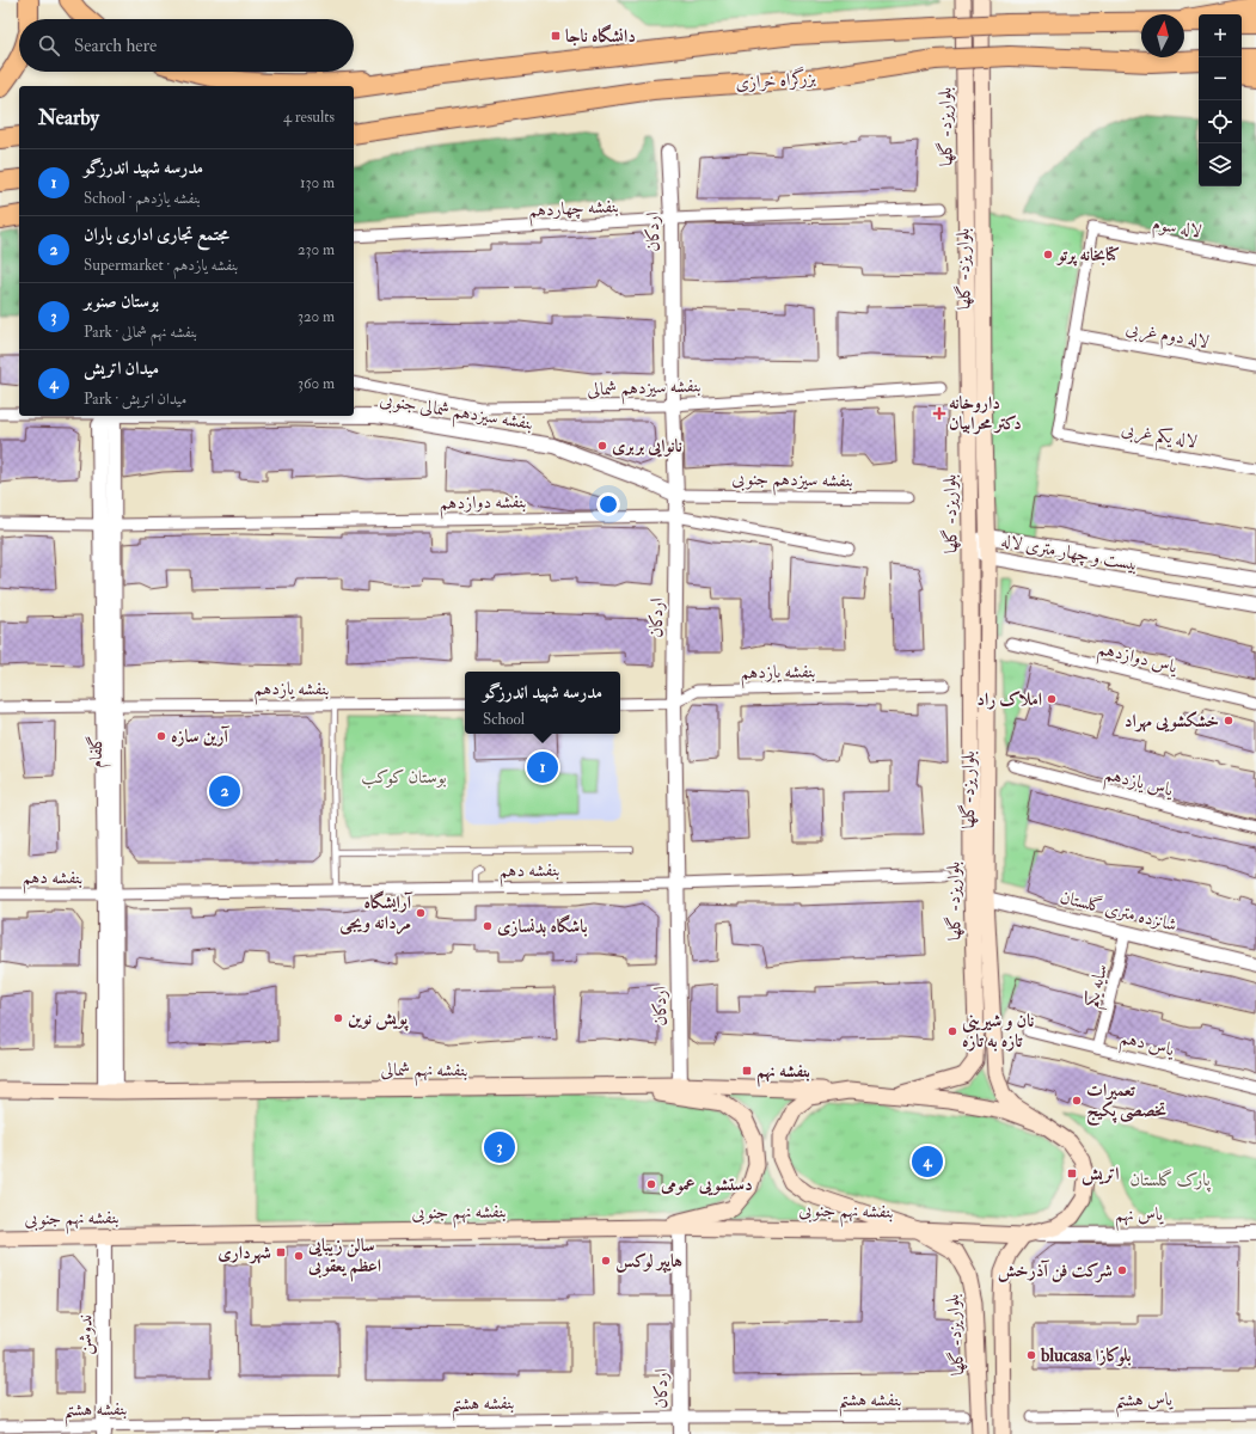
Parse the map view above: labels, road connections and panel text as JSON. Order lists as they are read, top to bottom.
{
  "streets": {
    "highway": ["بزرگراه خرازی"],
    "main road": [
      "بلواریزد- گلها",
      "بلوار یزد- گلها",
      "بلوار یزد-گلها",
      "بنفشه نهم شمالی",
      "بنفشه نهم جنوبی"
    ],
    "street": [
      "بنفشه چهاردهم",
      "لاله سوم",
      "اردکان",
      "لاله دوم غربی",
      "بنفشه سیزدهم شمالی",
      "بنفشه سیزدهم شمالی جنوبی",
      "لاله یکم غربی",
      "بنفشه سیزدهم جنوبی",
      "بنفشه دوازدهم",
      "بیست و چهار متری لاله",
      "یاس دوازدهم",
      "بنفشه یازدهم",
      "گلفام",
      "یاس یازدهم",
      "بنفشه دهم",
      "شانزده متری گلستان",
      "سایه یکم",
      "یاس دهم",
      "یاس نهم",
      "ندوشن",
      "بنفشه هشتم",
      "یاس هشتم"
    ]
  },
  "crossings": [
    ["بلواریزد- گلها", "بیست و چهار متری لاله"],
    ["بلواریزد- گلها", "بلوار یزد-گلها"],
    ["بلواریزد- گلها", "شانزده متری گلستان"],
    ["بنفشه چهاردهم", "اردکان"],
    ["لاله سوم", "لاله دوم غربی"],
    ["لاله سوم", "لاله یکم غربی"],
    ["اردکان", "بنفشه سیزدهم شمالی"],
    ["اردکان", "بنفشه سیزدهم شمالی جنوبی"],
    ["اردکان", "بنفشه سیزدهم جنوبی"],
    ["اردکان", "بنفشه دوازدهم"],
    ["اردکان", "بنفشه یازدهم"],
    ["اردکان", "بنفشه دهم"],
    ["اردکان", "بنفشه نهم شمالی"],
    ["اردکان", "بنفشه نهم جنوبی"],
    ["اردکان", "بنفشه هشتم"],
    ["بلوار یزد- گلها", "بیست و چهار متری لاله"],
    ["بلوار یزد- گلها", "بلوار یزد-گلها"],
    ["بلوار یزد- گلها", "بنفشه نهم جنوبی"],
    ["لاله دوم غربی", "لاله یکم غربی"],
    ["بنفشه سیزدهم شمالی جنوبی", "بنفشه سیزدهم جنوبی"],
    ["بنفشه دوازدهم", "گلفام"],
    ["بیست و چهار متری لاله", "بلوار یزد-گلها"],
    ["بنفشه یازدهم", "گلفام"],
    ["گلفام", "بنفشه دهم"],
    ["گلفام", "بنفشه نهم شمالی"],
    ["بلوار یزد-گلها", "شانزده متری گلستان"],
    ["شانزده متری گلستان", "سایه یکم"],
    ["سایه یکم", "یاس دهم"],
    ["بنفشه نهم جنوبی", "ندوشن"],
    ["ندوشن", "بنفشه هشتم"]
  ],
  "parks": ["بوستان کوکب", "پارک گلستان"],
  "places": {
    "transit": [
      "دانشگاه ناجا",
      "بنفشه نهم",
      "اتریش",
      "شهرداری"
    ],
    "other": [
      "كتابخانه پرتو",
      "نانوایی بربری",
      "املاک راد",
      "خشکشویی مهراد",
      "آرین سازه",
      "آرایشگاه مردانه ویجی",
      "باشگاه بدنسازی",
      "پویش نوین",
      "نان و شیرینی تازه به تازه",
      "تعمیرات تخصصی پکیج",
      "دستشویی عمومی",
      "سالن زیبایی اعظم یعقوبی",
      "هایپر لوکس",
      "شرکت فن آذرخش",
      "blucasa بلوکازا"
    ],
    "health": ["داروخانه دکتر محرابیان"]
  },
  "north": "top",
  "page": {
    "map_buttons": ["+", "−"],
    "search": "Search here",
    "heading": ["Nearby", "4 results"],
    "list": [
      {
        "mark": "1",
        "name": "مدرسه شهید اندرزگو",
        "note": "School · بنفشه یازدهم",
        "value": "130 m"
      },
      {
        "mark": "2",
        "name": "مجتمع تجاری اداری باران",
        "note": "Supermarket · بنفشه یازدهم",
        "value": "230 m"
      },
      {
        "mark": "3",
        "name": "بوستان صنوبر",
        "note": "Park · بنفشه نهم شمالی",
        "value": "320 m"
      },
      {
        "mark": "4",
        "name": "میدان اتریش",
        "note": "Park · میدان اتریش",
        "value": "360 m"
      }
    ],
    "popup": ["مدرسه شهید اندرزگو", "School"],
    "pins": [
      "1",
      "2",
      "3",
      "4"
    ]
  }
}
